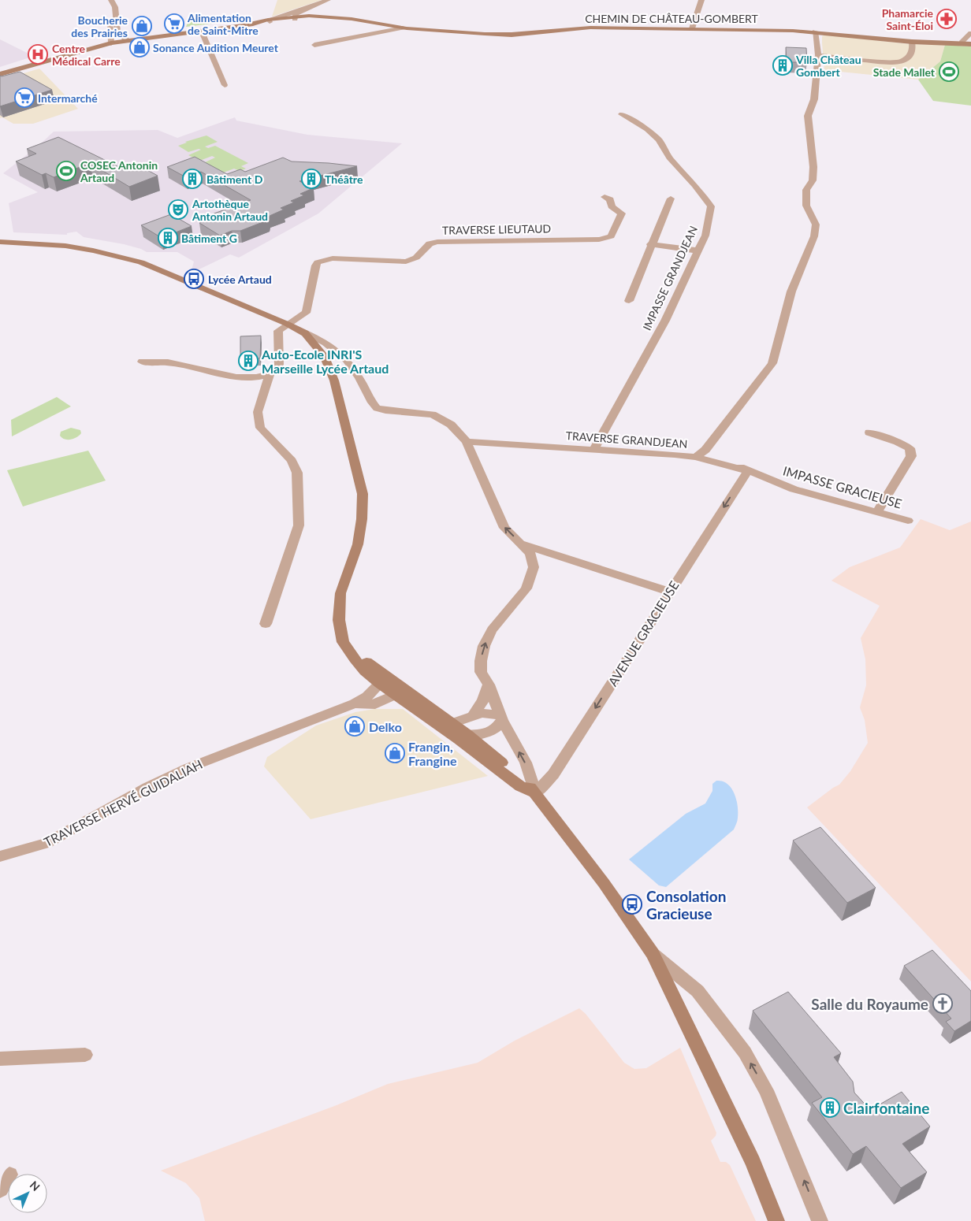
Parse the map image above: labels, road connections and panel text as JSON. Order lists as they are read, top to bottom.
{
  "streets": {
    "street": [
      "CHEMIN DE CHÂTEAU-GOMBERT",
      "TRAVERSE LIEUTAUD",
      "IMPASSE GRANDJEAN",
      "TRAVERSE GRANDJEAN",
      "IMPASSE GRACIEUSE",
      "AVENUE GRACIEUSE",
      "TRAVERSE HERVÉ GUIDALIAH"
    ]
  },
  "crossings": [
    ["CHEMIN DE CHÂTEAU-GOMBERT", "TRAVERSE GRANDJEAN"],
    ["IMPASSE GRANDJEAN", "TRAVERSE GRANDJEAN"],
    ["TRAVERSE GRANDJEAN", "IMPASSE GRACIEUSE"],
    ["IMPASSE GRACIEUSE", "AVENUE GRACIEUSE"]
  ],
  "one_way": ["AVENUE GRACIEUSE"],
  "places": {
    "pharmacy": ["Phamarcie Saint-Éloi"],
    "supermarket": ["Alimentation de Saint-Mitre", "Intermarché"],
    "shop": [
      "Boucherie des Prairies",
      "Sonance Audition Meuret",
      "Delko",
      "Frangin, Frangine"
    ],
    "hospital": ["Centre Médical Carre"],
    "building": [
      "Villa Château Gombert",
      "Bâtiment D",
      "Théâtre",
      "Bâtiment G",
      "Auto-Ecole INRI'S Marseille Lycée Artaud",
      "Clairfontaine"
    ],
    "sports": ["Stade Mallet", "COSEC Antonin Artaud"],
    "theatre": ["Artothèque Antonin Artaud"],
    "bus stop": ["Lycée Artaud", "Consolation Gracieuse"],
    "church": ["Salle du Royaume"]
  },
  "north": "top right"
}
